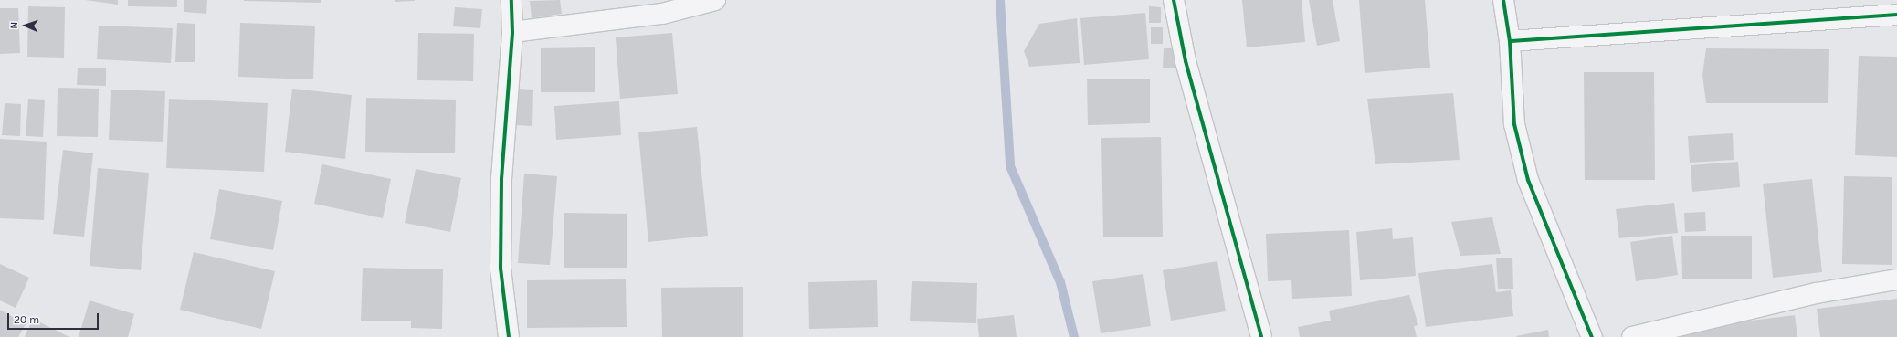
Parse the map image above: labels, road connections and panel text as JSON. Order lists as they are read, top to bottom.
{
  "scale_bar": "20 m",
  "north": "left"
}
